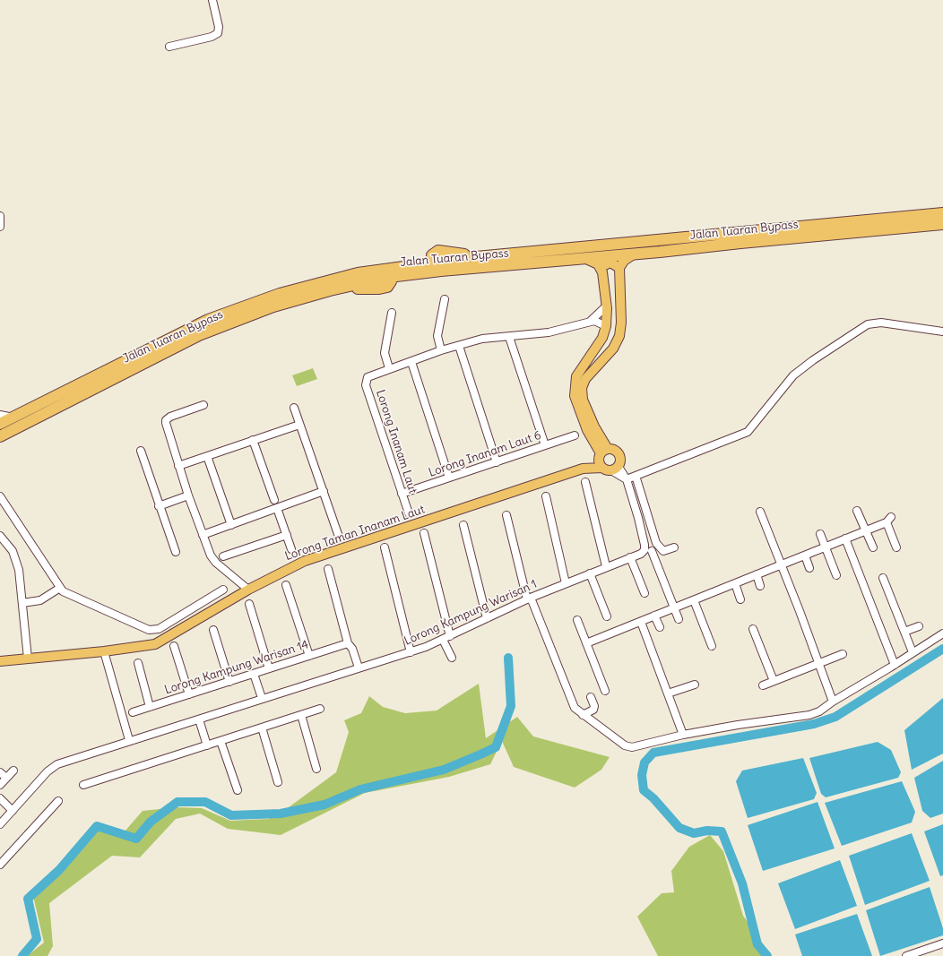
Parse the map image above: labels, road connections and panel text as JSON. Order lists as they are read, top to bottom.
{
  "streets": {
    "highway": ["Jalan Tuaran Bypass"],
    "main road": ["Lorong Taman Inanam Laut"],
    "street": [
      "Lorong Inanam Laut",
      "Lorong Inanam Laut 6",
      "Lorong Kampung Warisan 1",
      "Lorong Kampung Warisan 14"
    ]
  },
  "crossings": [
    ["Lorong Inanam Laut", "Lorong Inanam Laut 6"],
    ["Lorong Taman Inanam Laut", "Lorong Kampung Warisan 1"]
  ]
}
